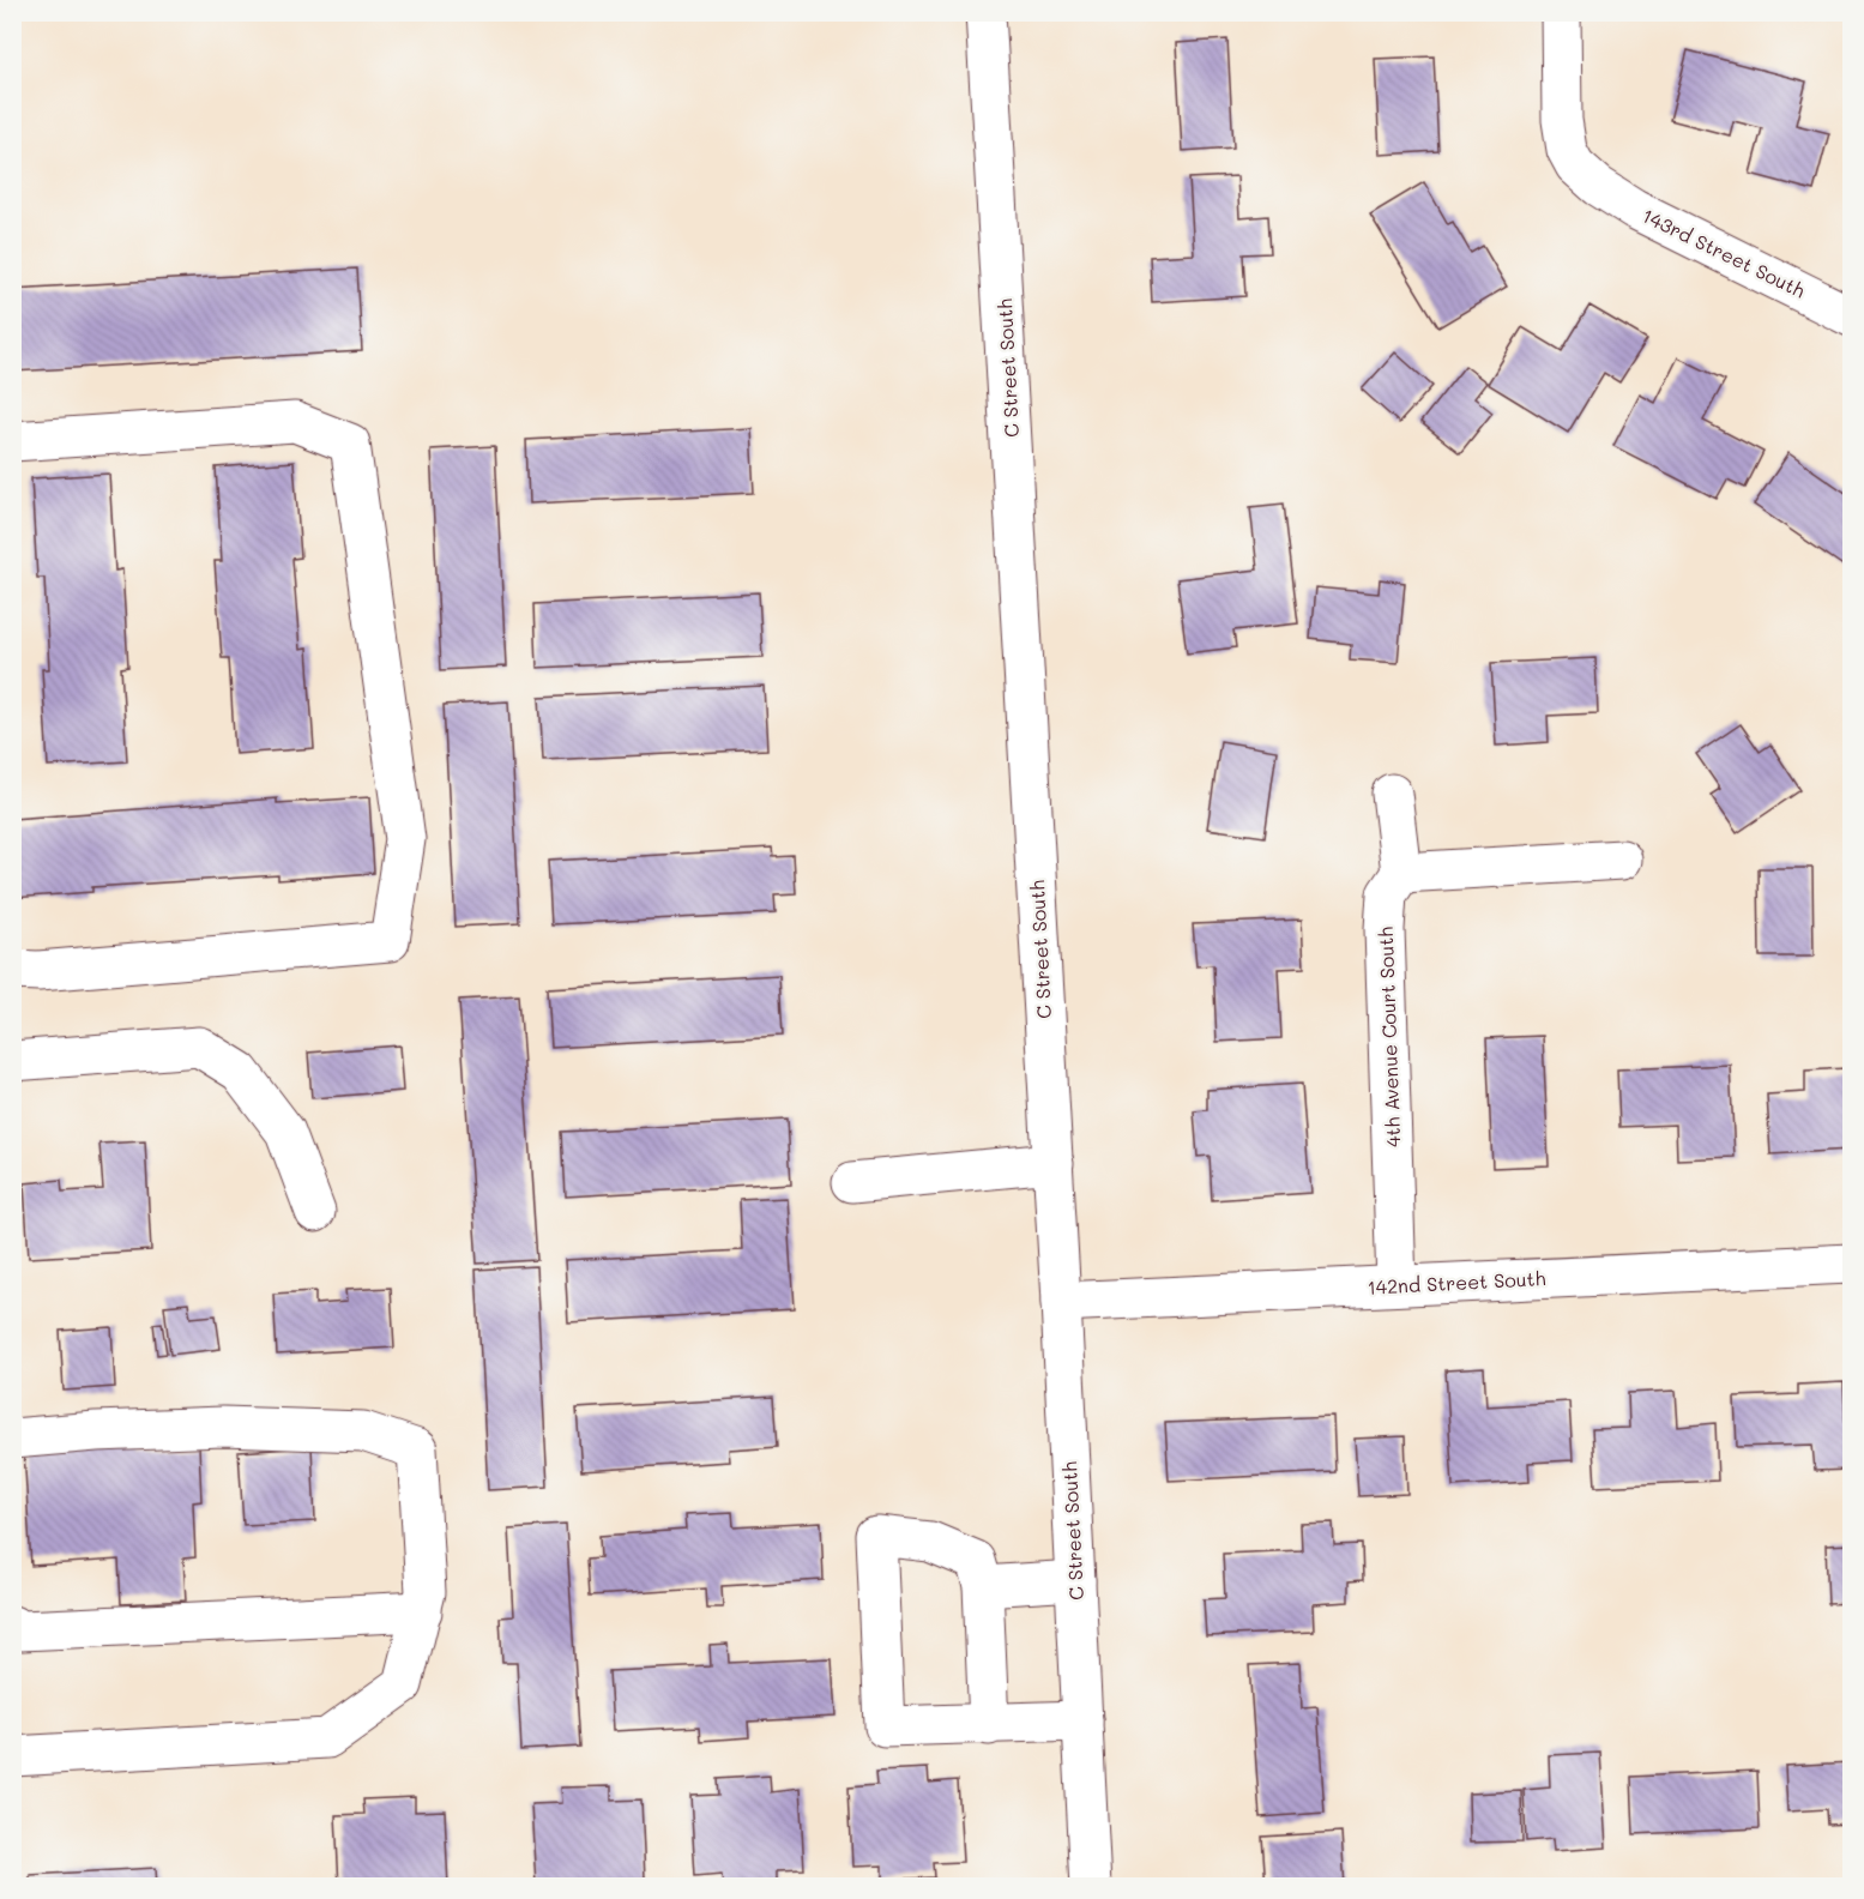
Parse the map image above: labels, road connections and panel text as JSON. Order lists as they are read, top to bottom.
{
  "streets": {
    "street": [
      "143rd Street South",
      "C Street South",
      "4th Avenue Court South",
      "142nd Street South"
    ]
  },
  "crossings": [
    ["C Street South", "142nd Street South"],
    ["4th Avenue Court South", "142nd Street South"]
  ]
}
